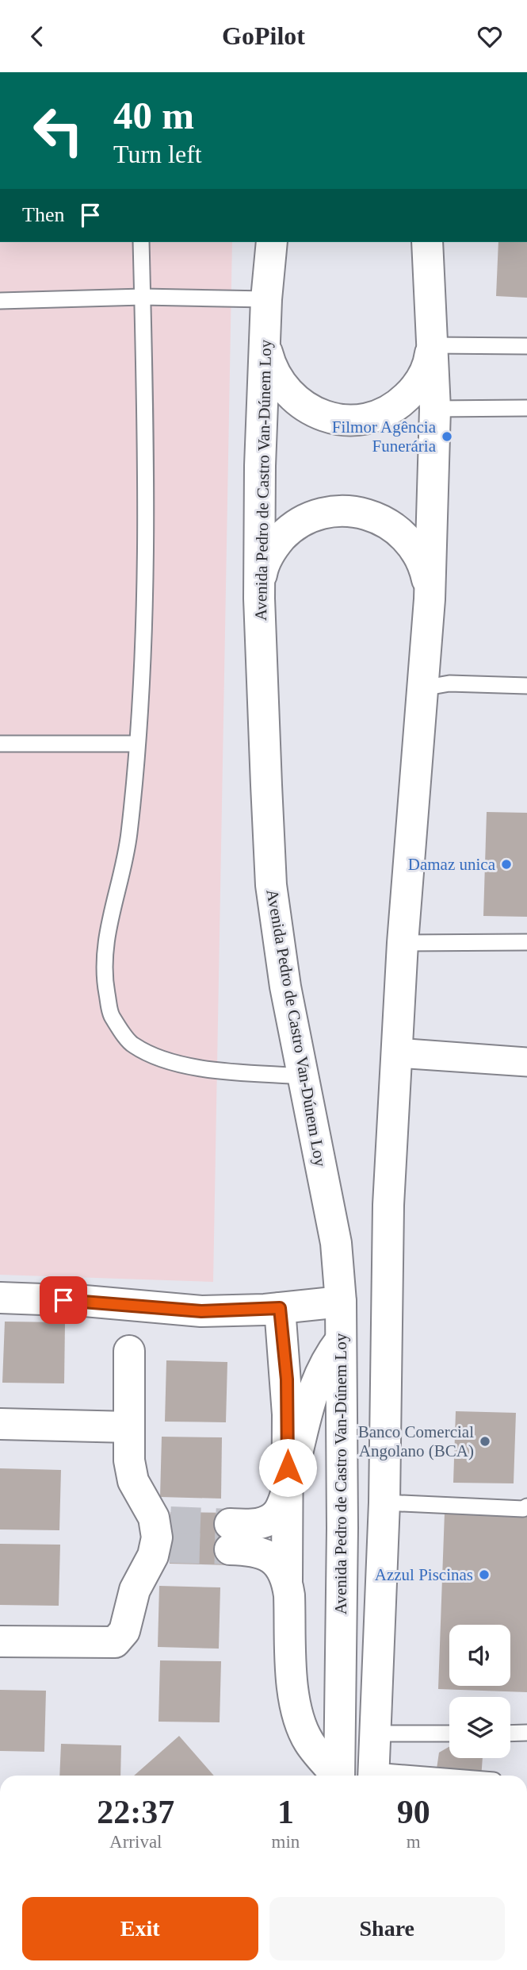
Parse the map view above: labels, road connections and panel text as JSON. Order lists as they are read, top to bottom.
{
  "streets": {
    "main road": ["Avenida Pedro de Castro Van-Dúnem Loy"]
  },
  "places": [
    "Filmor Agência Funerária",
    "Damaz unica",
    "Banco Comercial Angolano (BCA)",
    "Azzul Piscinas"
  ],
  "page": {
    "header": "GoPilot",
    "turn": ["40 m", "Turn left"],
    "then": "Then",
    "eta": [
      "22:37",
      "Arrival",
      "1",
      "min",
      "90",
      "m"
    ],
    "buttons": ["Exit", "Share"]
  }
}
